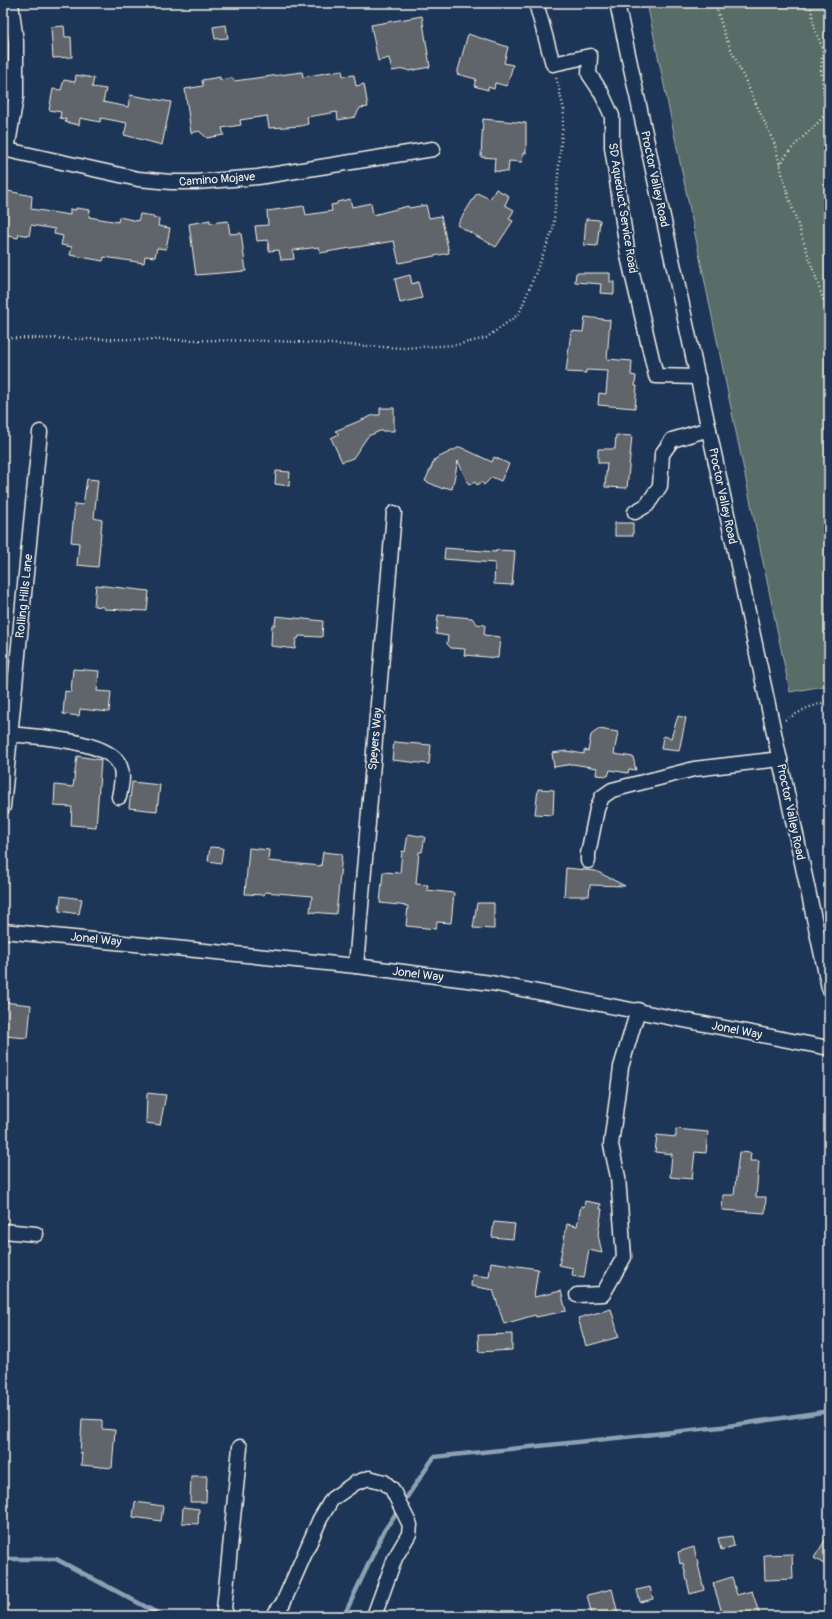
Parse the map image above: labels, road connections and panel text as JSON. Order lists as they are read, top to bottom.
{
  "streets": {
    "street": [
      "Camino Mojave",
      "Proctor Valley Road",
      "SD Aqueduct Service Road",
      "Rolling Hills Lane",
      "Speyers Way",
      "Jonel Way"
    ]
  },
  "crossings": [
    ["Proctor Valley Road", "SD Aqueduct Service Road"],
    ["Speyers Way", "Jonel Way"]
  ]
}
